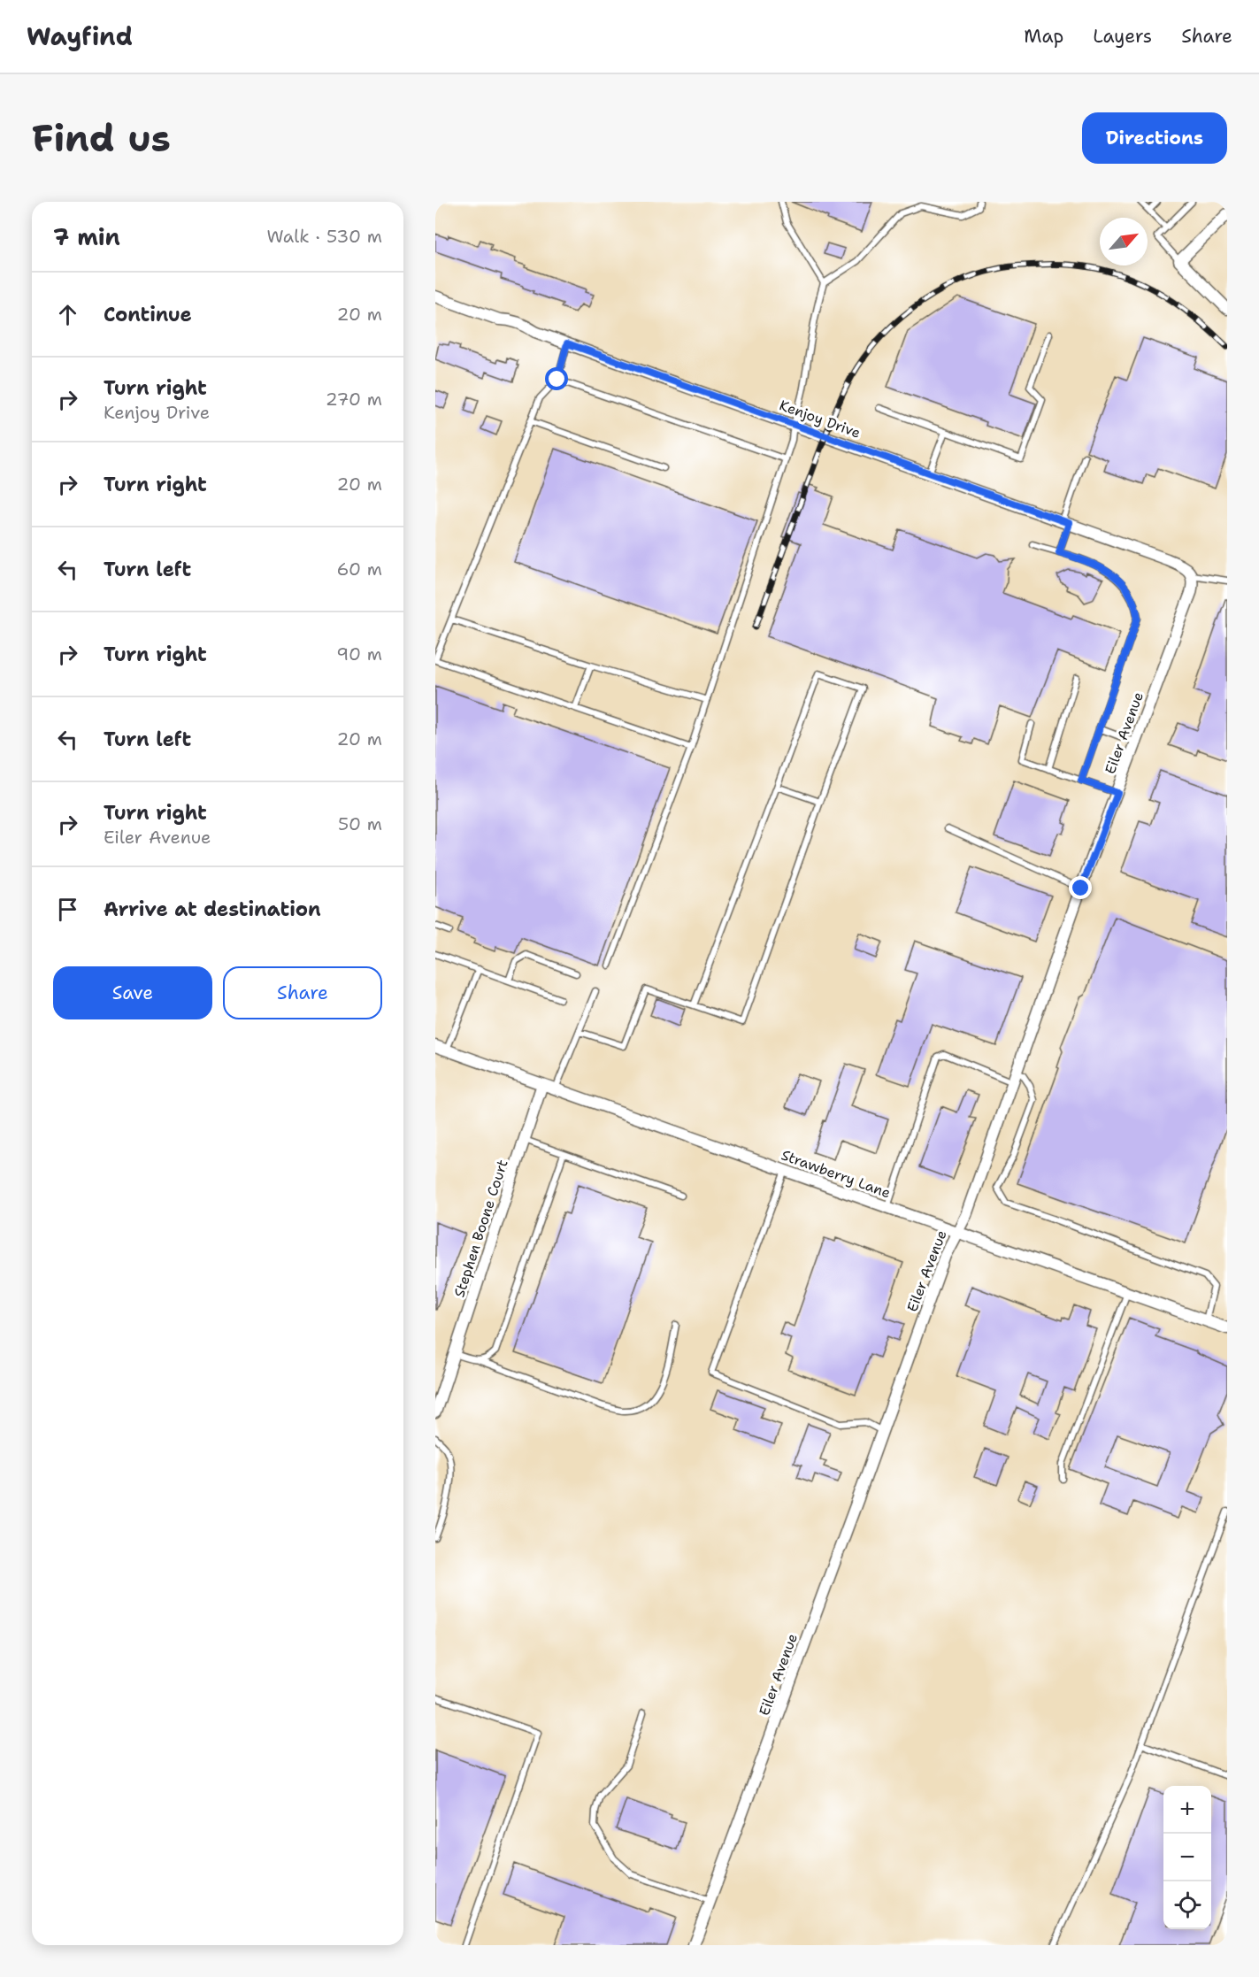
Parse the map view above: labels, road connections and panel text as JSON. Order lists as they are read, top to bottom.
{
  "streets": {
    "street": [
      "Kenjoy Drive",
      "Eiler Avenue",
      "Strawberry Lane",
      "Stephen Boone Court"
    ]
  },
  "crossings": [
    ["Kenjoy Drive", "Eiler Avenue"],
    ["Eiler Avenue", "Strawberry Lane"],
    ["Strawberry Lane", "Stephen Boone Court"]
  ],
  "north": "top right",
  "page": {
    "header": "Wayfind",
    "nav": ["Map", "Layers", "Share"],
    "buttons": [
      "Directions",
      ["Save", "Share"]
    ],
    "title": "Find us",
    "heading": ["7 min", "Walk · 530 m"],
    "list": [
      ["Continue", "20 m"],
      ["Turn right", "Kenjoy Drive", "270 m"],
      ["Turn right", "20 m"],
      ["Turn left", "60 m"],
      ["Turn right", "90 m"],
      ["Turn left", "20 m"],
      ["Turn right", "Eiler Avenue", "50 m"],
      "Arrive at destination"
    ],
    "map_buttons": ["+", "−"]
  }
}
